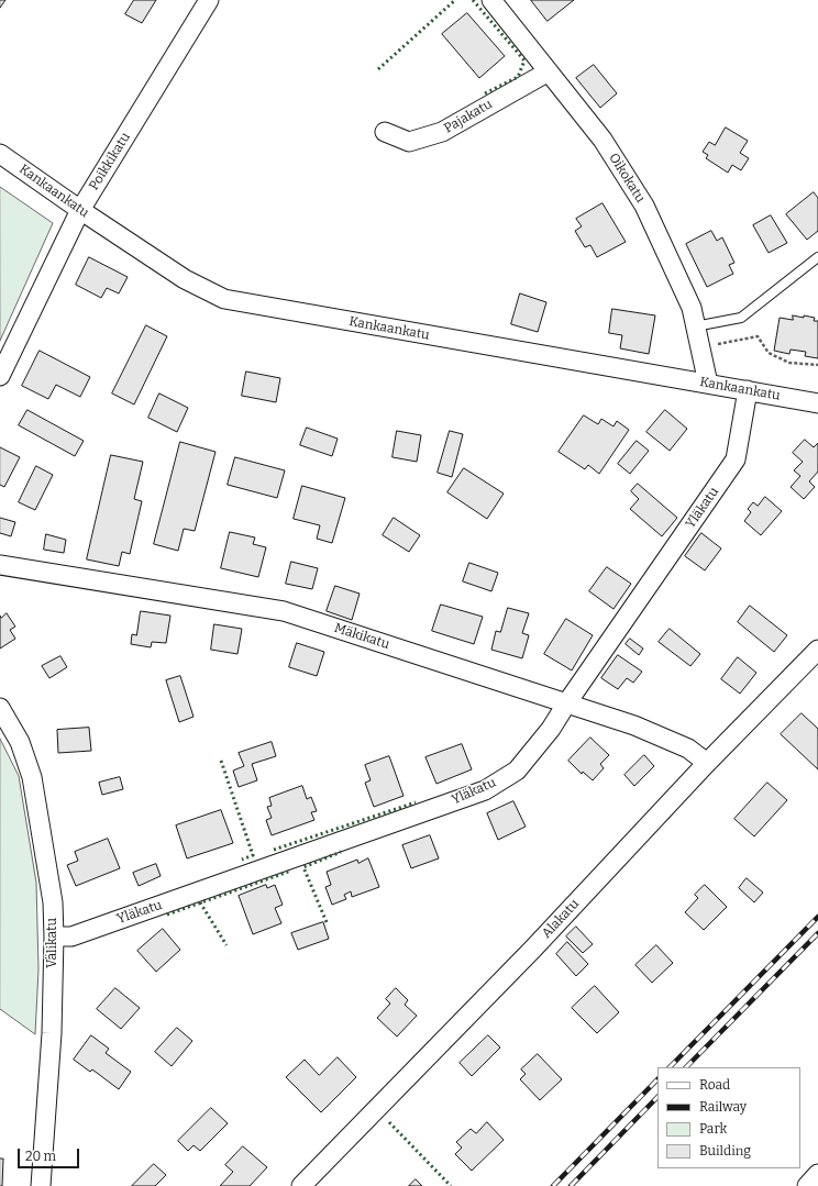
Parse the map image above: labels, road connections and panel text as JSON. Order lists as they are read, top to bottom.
{
  "streets": {
    "street": [
      "Pajakatu",
      "Poikkikatu",
      "Oikokatu",
      "Kankaankatu",
      "Yläkatu",
      "Mäkikatu",
      "Alakatu",
      "Välikatu"
    ]
  },
  "crossings": [
    ["Pajakatu", "Oikokatu"],
    ["Poikkikatu", "Kankaankatu"],
    ["Oikokatu", "Kankaankatu"],
    ["Kankaankatu", "Yläkatu"],
    ["Yläkatu", "Mäkikatu"],
    ["Yläkatu", "Välikatu"],
    ["Mäkikatu", "Alakatu"]
  ],
  "legend": [
    "Road",
    "Railway",
    "Park",
    "Building"
  ],
  "scale_bar": "20 m"
}
